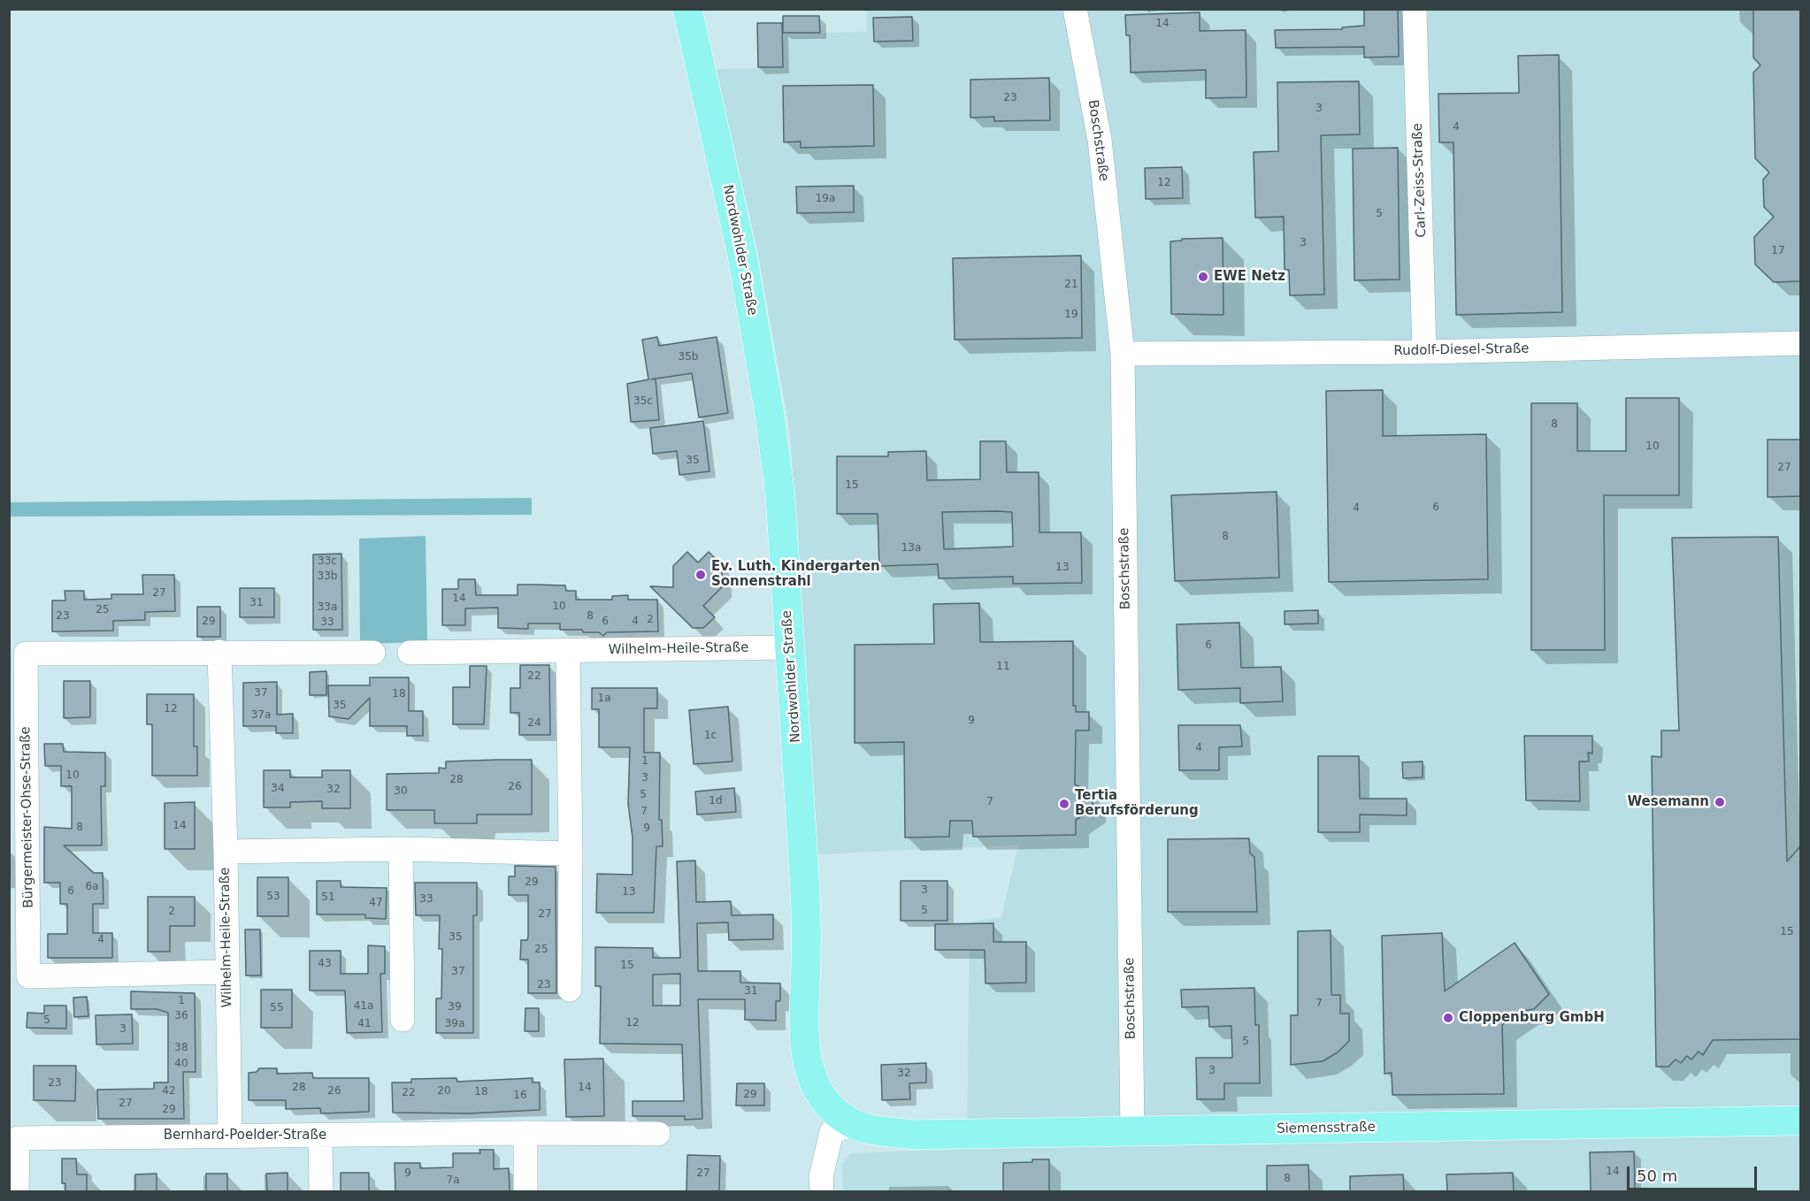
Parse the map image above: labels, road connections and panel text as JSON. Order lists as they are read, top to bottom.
{
  "streets": {
    "main road": ["Nordwohlder Straße", "Siemensstraße"],
    "street": [
      "Boschstraße",
      "Carl-Zeiss-Straße",
      "Rudolf-Diesel-Straße",
      "Wilhelm-Heile-Straße",
      "Bürgermeister-Ohse-Straße",
      "Bernhard-Poelder-Straße"
    ]
  },
  "crossings": [
    ["Boschstraße", "Rudolf-Diesel-Straße"],
    ["Boschstraße", "Siemensstraße"],
    ["Carl-Zeiss-Straße", "Rudolf-Diesel-Straße"],
    ["Nordwohlder Straße", "Wilhelm-Heile-Straße"],
    ["Nordwohlder Straße", "Siemensstraße"],
    ["Wilhelm-Heile-Straße", "Bürgermeister-Ohse-Straße"],
    ["Wilhelm-Heile-Straße", "Bernhard-Poelder-Straße"]
  ],
  "places": [
    "EWE Netz",
    "Ev. Luth. Kindergarten Sonnenstrahl",
    "Wesemann",
    "Tertia Berufsförderung",
    "Cloppenburg GmbH"
  ],
  "house_numbers": [
    "14",
    "23",
    "3",
    "4",
    "12",
    "19a",
    "5",
    "3",
    "17",
    "21",
    "19",
    "35b",
    "35c",
    "8",
    "10",
    "35",
    "27",
    "15",
    "6",
    "4",
    "8",
    "13a",
    "33c",
    "13",
    "33b",
    "27",
    "14",
    "31",
    "10",
    "33a",
    "25",
    "23",
    "8",
    "2",
    "29",
    "6",
    "4",
    "33",
    "6",
    "11",
    "22",
    "37",
    "18",
    "1a",
    "35",
    "12",
    "37a",
    "9",
    "24",
    "1c",
    "4",
    "1",
    "10",
    "3",
    "28",
    "26",
    "34",
    "32",
    "30",
    "5",
    "1d",
    "7",
    "7",
    "14",
    "8",
    "9",
    "29",
    "6a",
    "3",
    "6",
    "13",
    "53",
    "51",
    "33",
    "47",
    "5",
    "2",
    "27",
    "15",
    "35",
    "4",
    "25",
    "43",
    "15",
    "37",
    "23",
    "31",
    "1",
    "7",
    "41a",
    "39",
    "55",
    "36",
    "5",
    "12",
    "41",
    "39a",
    "3",
    "5",
    "38",
    "40",
    "3",
    "32",
    "23",
    "28",
    "14",
    "42",
    "26",
    "20",
    "18",
    "22",
    "29",
    "16",
    "27",
    "29",
    "14",
    "9",
    "27",
    "8",
    "7a"
  ],
  "scale_bar": "50 m"
}
